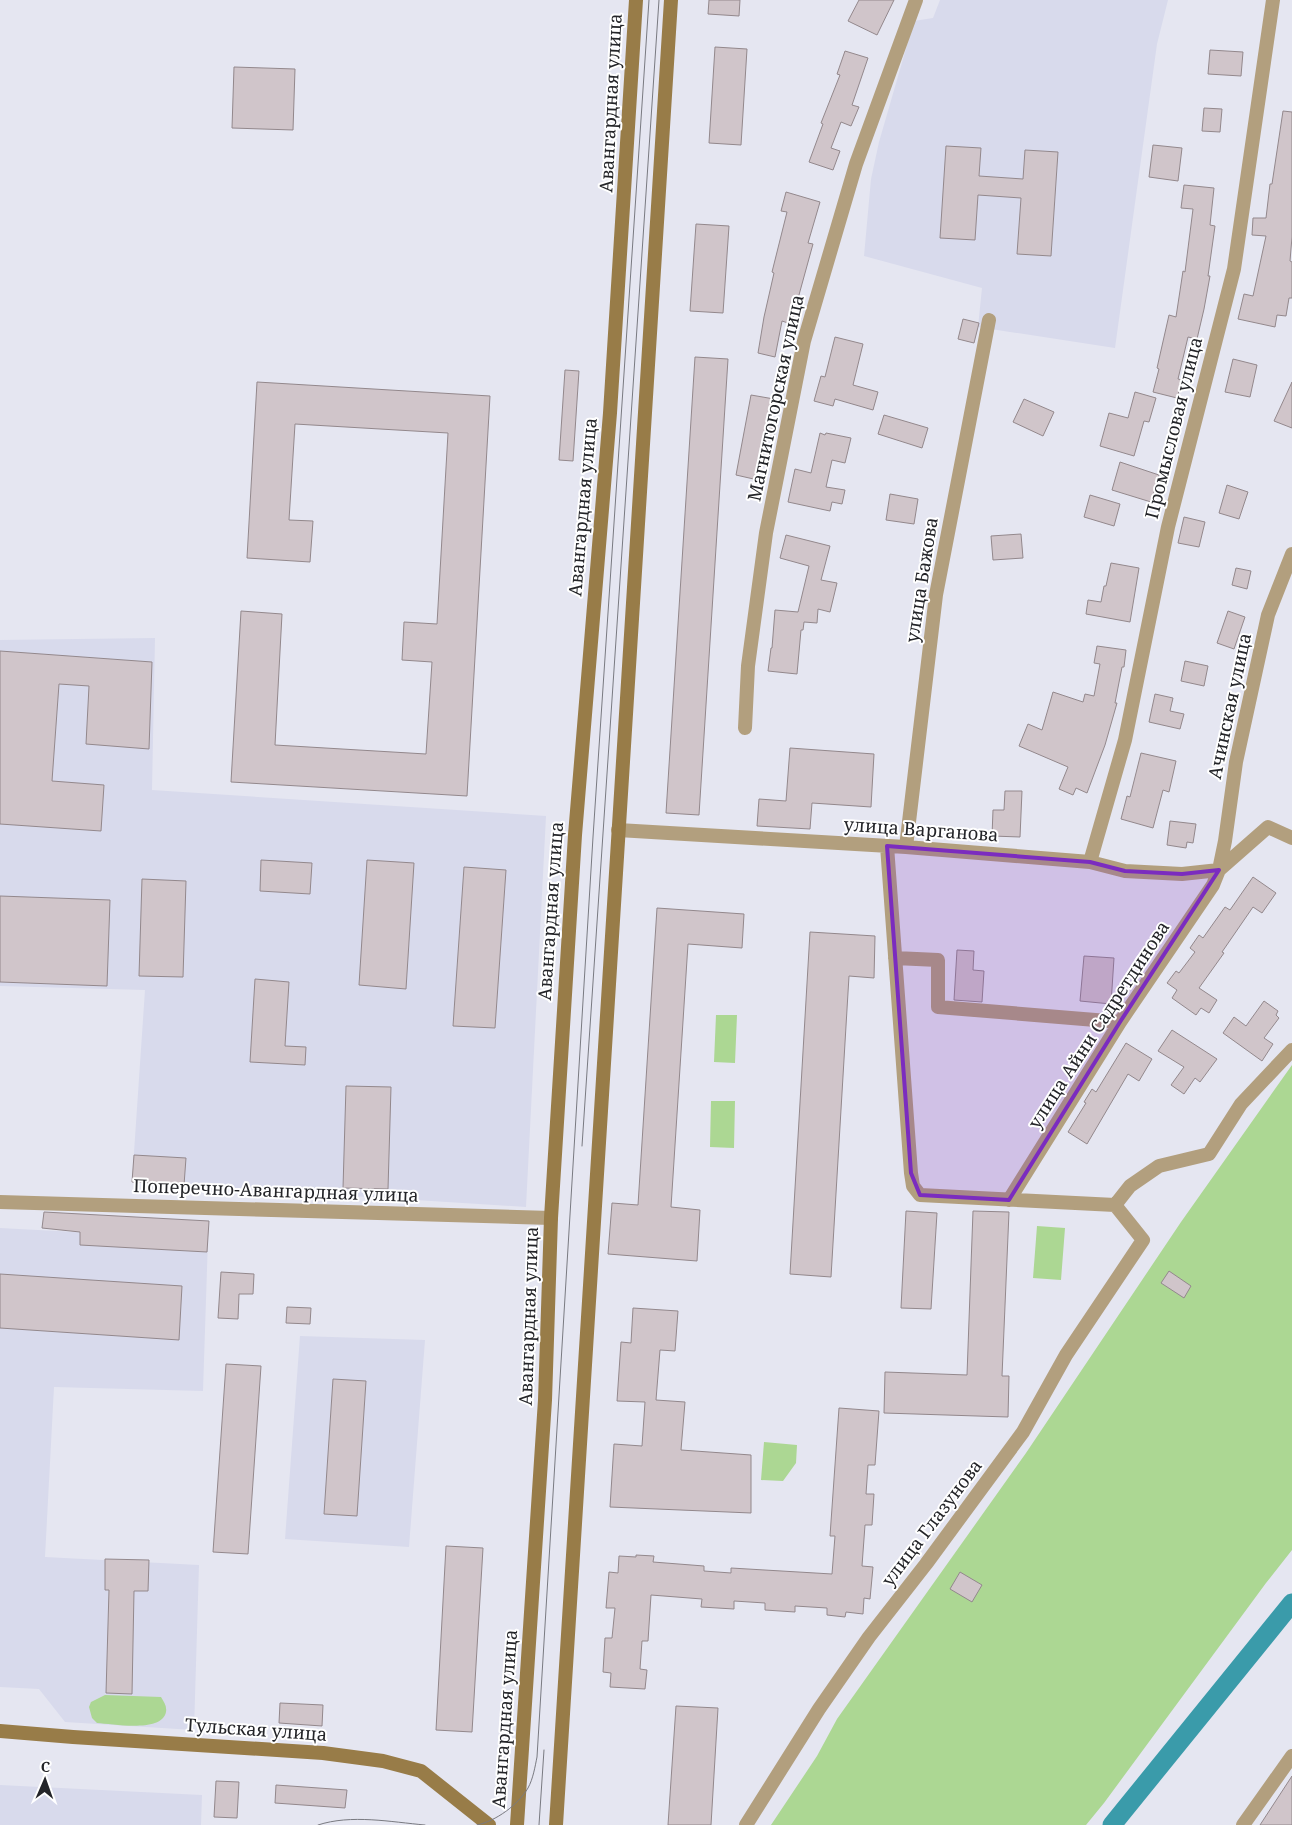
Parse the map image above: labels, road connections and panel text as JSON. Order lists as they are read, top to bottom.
{
  "streets": {
    "main road": ["Авангардная улица", "Тульская улица"],
    "street": [
      "Магнитогорская улица",
      "Промысловая улица",
      "улица Бажова",
      "Ачинская улица",
      "улица Варганова",
      "улица Айни Садретдинова",
      "Поперечно-Авангардная улица",
      "улица Глазунова"
    ]
  },
  "crossings": [
    ["Авангардная улица", "Поперечно-Авангардная улица"],
    ["Промысловая улица", "улица Варганова"],
    ["улица Бажова", "улица Варганова"],
    ["Ачинская улица", "улица Варганова"],
    ["Ачинская улица", "улица Айни Садретдинова"],
    ["улица Варганова", "улица Айни Садретдинова"]
  ],
  "north": "top"
}
